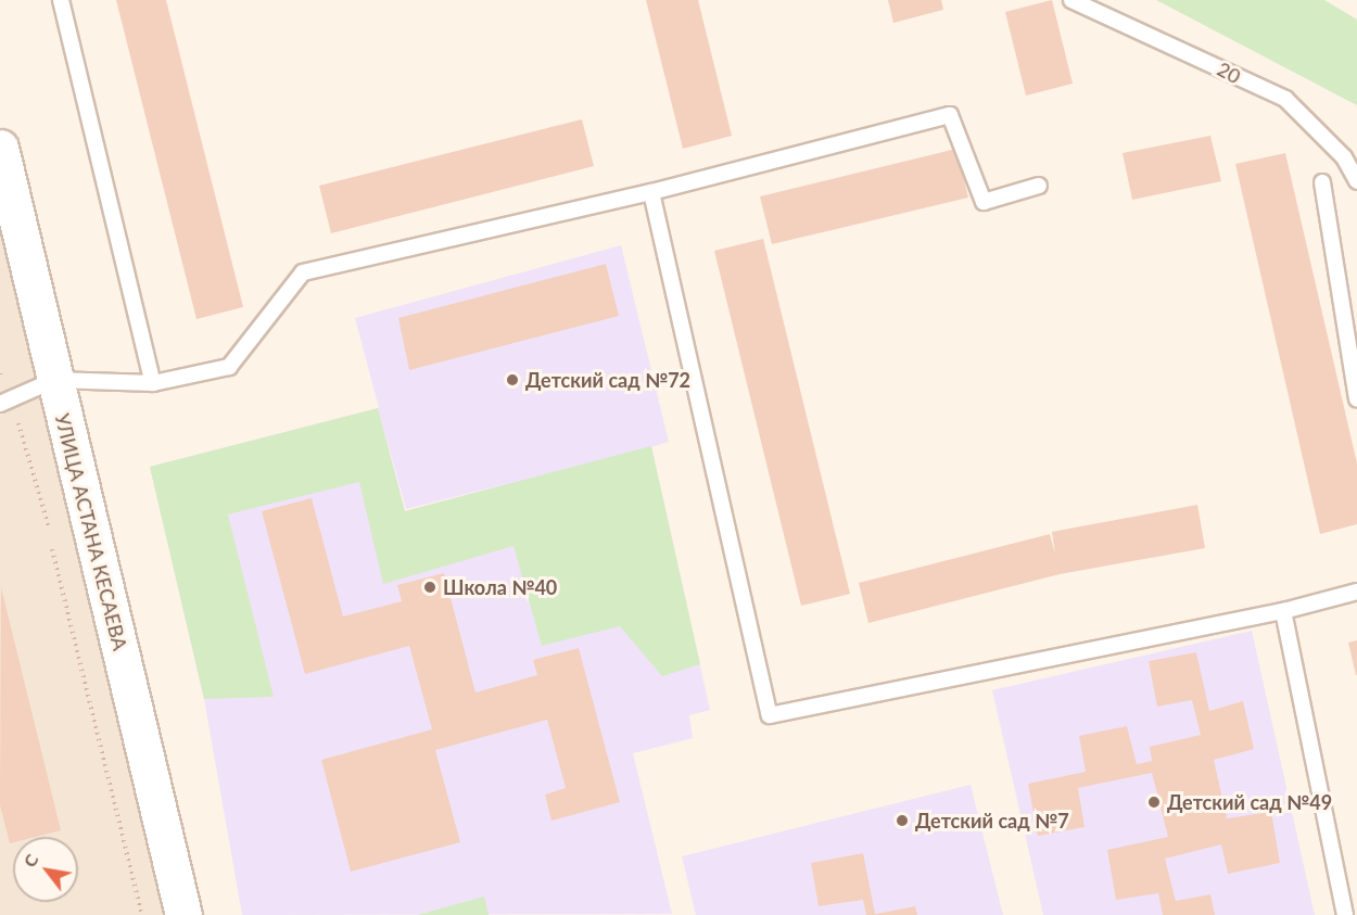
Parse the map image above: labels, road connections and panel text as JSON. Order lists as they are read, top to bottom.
{
  "streets": {
    "street": ["УЛИЦА АСТАНА КЕСАЕВА"],
    "lane": ["20"]
  },
  "places": [
    "Детский сад №72",
    "Школа №40",
    "Детский сад №49",
    "Детский сад №7"
  ],
  "north": "top left"
}
